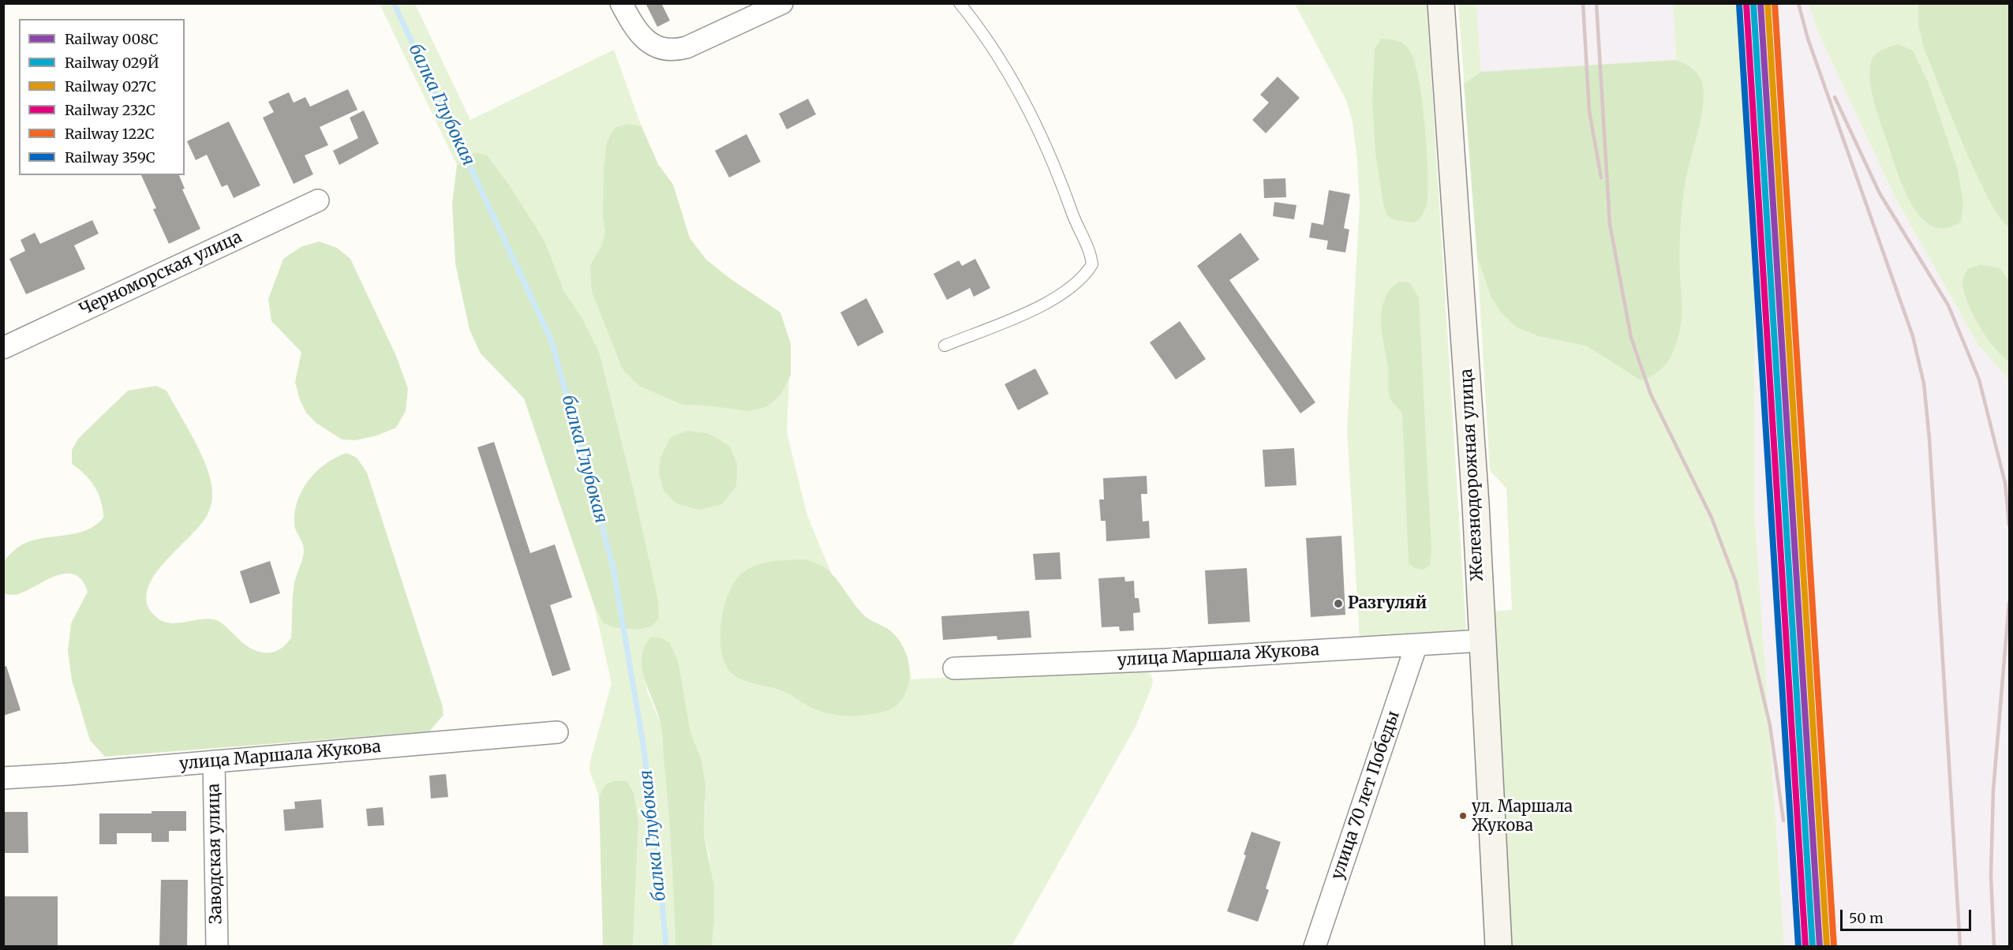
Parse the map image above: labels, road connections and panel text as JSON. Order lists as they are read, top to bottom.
{
  "streets": {
    "main road": ["Железнодорожная улица"],
    "street": [
      "Черноморская улица",
      "улица Маршала Жукова",
      "улица 70 лет Победы",
      "Заводская улица"
    ]
  },
  "crossings": [
    ["Железнодорожная улица", "улица Маршала Жукова"],
    ["улица Маршала Жукова", "улица 70 лет Победы"],
    ["улица Маршала Жукова", "Заводская улица"]
  ],
  "water": ["балка Глубокая"],
  "places": ["Разгуляй", "ул. Маршала Жукова"],
  "lines": [
    "rail line 008С",
    "rail line 027С",
    "rail line 122С",
    "rail line 029Й",
    "rail line 232C",
    "rail line 359С"
  ],
  "legend": [
    "Railway 008С",
    "Railway 029Й",
    "Railway 027С",
    "Railway 232C",
    "Railway 122С",
    "Railway 359С"
  ],
  "scale_bar": "50 m"
}
